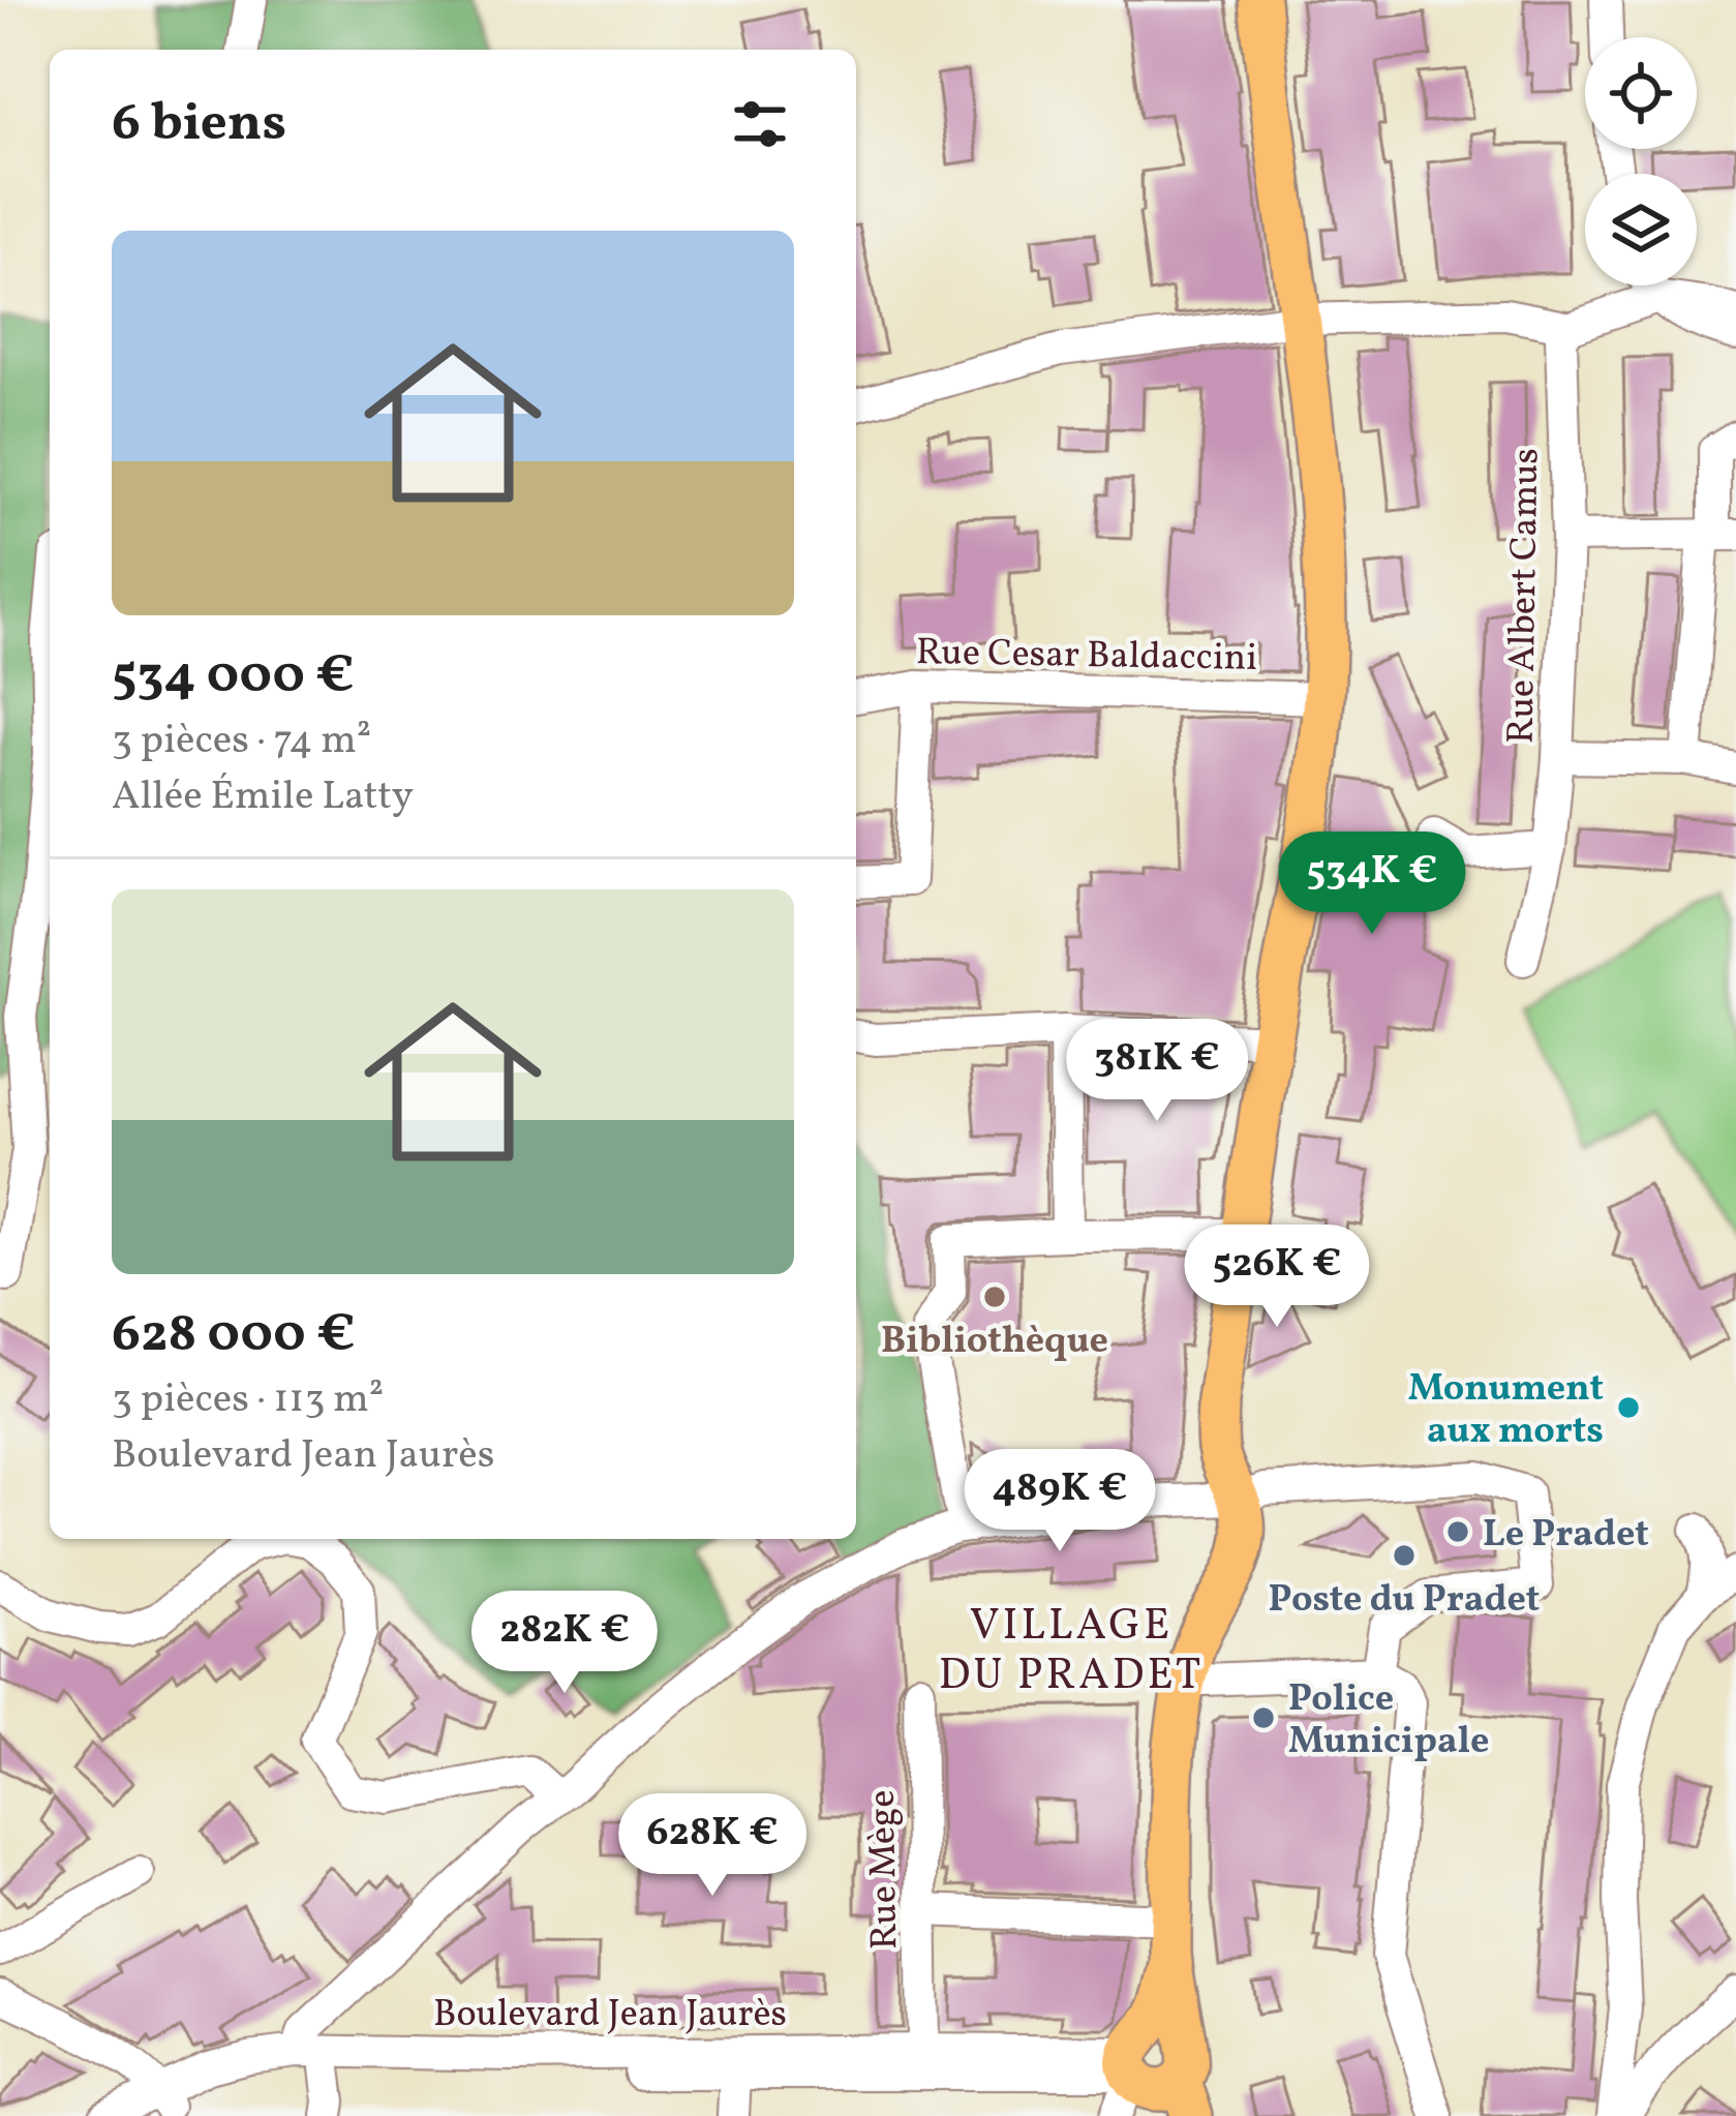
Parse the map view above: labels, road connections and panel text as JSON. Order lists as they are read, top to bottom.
{
  "streets": {
    "street": [
      "Rue Albert Camus",
      "Rue Cesar Baldaccini",
      "Rue Mège",
      "Boulevard Jean Jaurès"
    ]
  },
  "crossings": [
    ["Rue Mège", "Boulevard Jean Jaurès"]
  ],
  "districts": ["VILLAGE DU PRADET"],
  "places": [
    "Bibliothèque",
    "Monument aux morts",
    "Le Pradet",
    "Poste du Pradet",
    "Police Municipale"
  ],
  "page": {
    "heading": "6 biens",
    "list": [
      {
        "name": "534 000 €",
        "note": "3 pièces · 74 m² · Allée Émile Latty"
      },
      {
        "name": "628 000 €",
        "note": "3 pièces · 113 m² · Boulevard Jean Jaurès"
      }
    ],
    "price": [
      "534K €",
      "381K €",
      "526K €",
      "489K €",
      "282K €",
      "628K €"
    ]
  }
}
